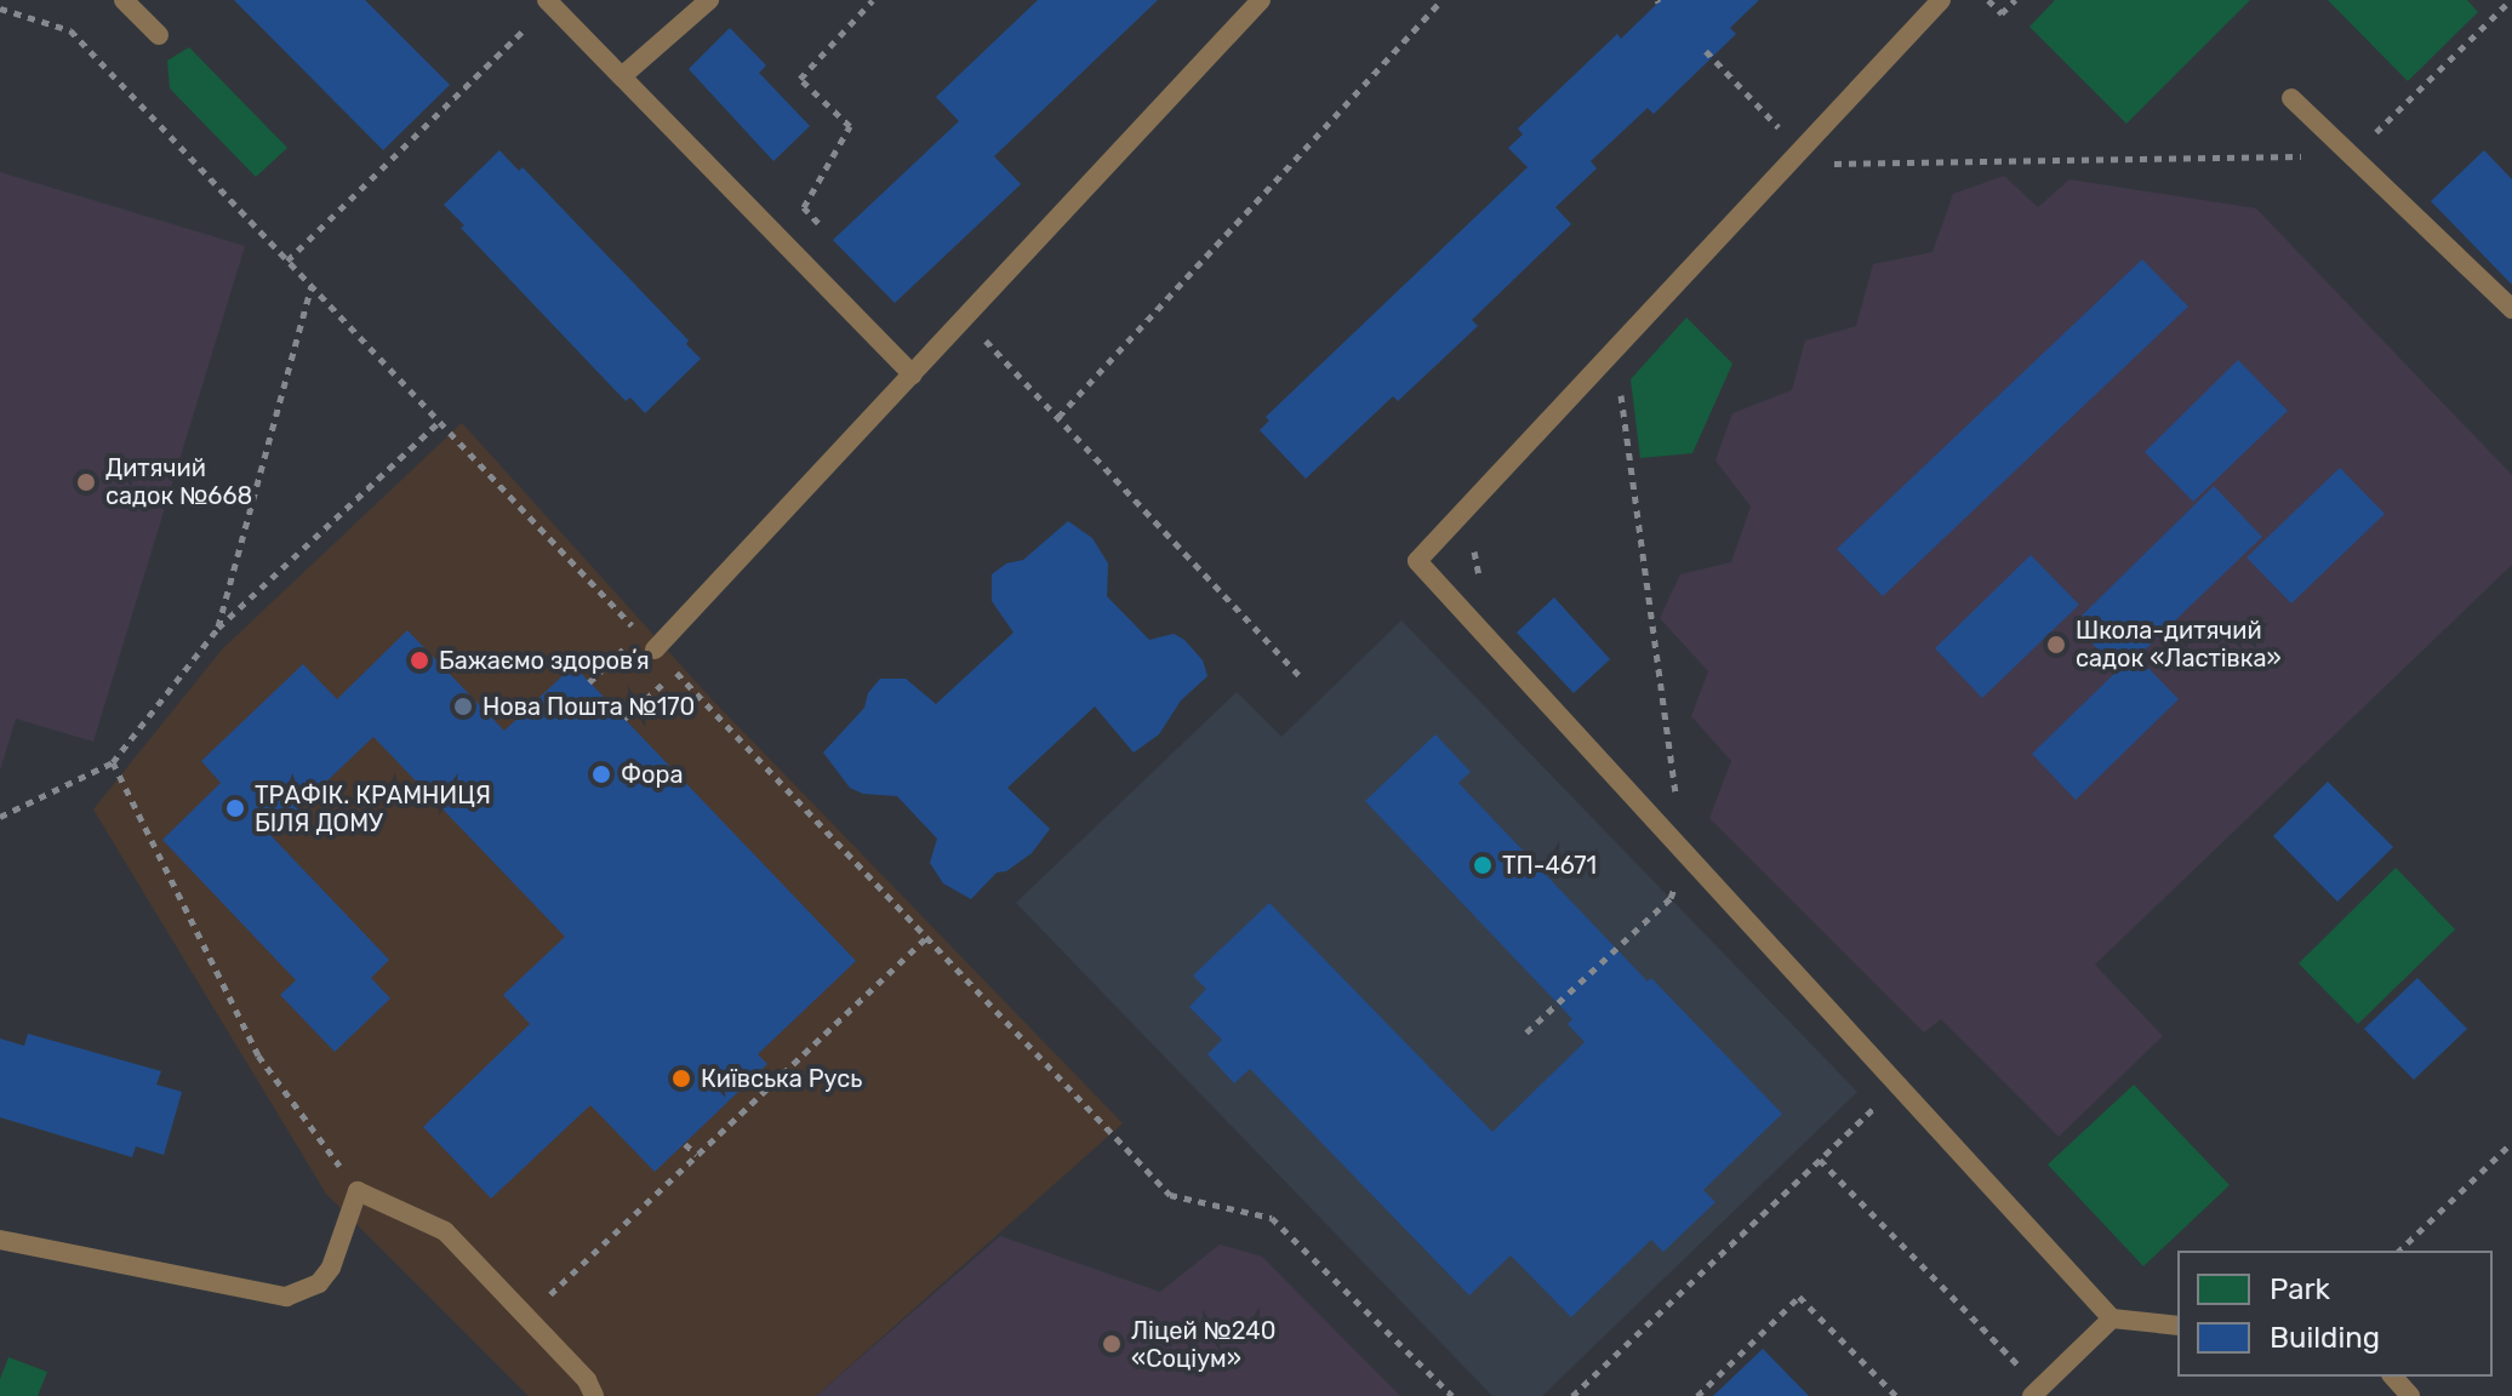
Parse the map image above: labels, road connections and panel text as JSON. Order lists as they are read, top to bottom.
{
  "places": [
    "Дитячий садок №668",
    "Школа-дитячий садок «Ластівка»",
    "Бажаємо здоровʼя",
    "Нова Пошта №170",
    "Фора",
    "ТРАФІК. КРАМНИЦЯ БІЛЯ ДОМУ",
    "ТП-4671",
    "Київська Русь",
    "Ліцей №240 «Соціум»"
  ],
  "legend": ["Park", "Building"]
}
